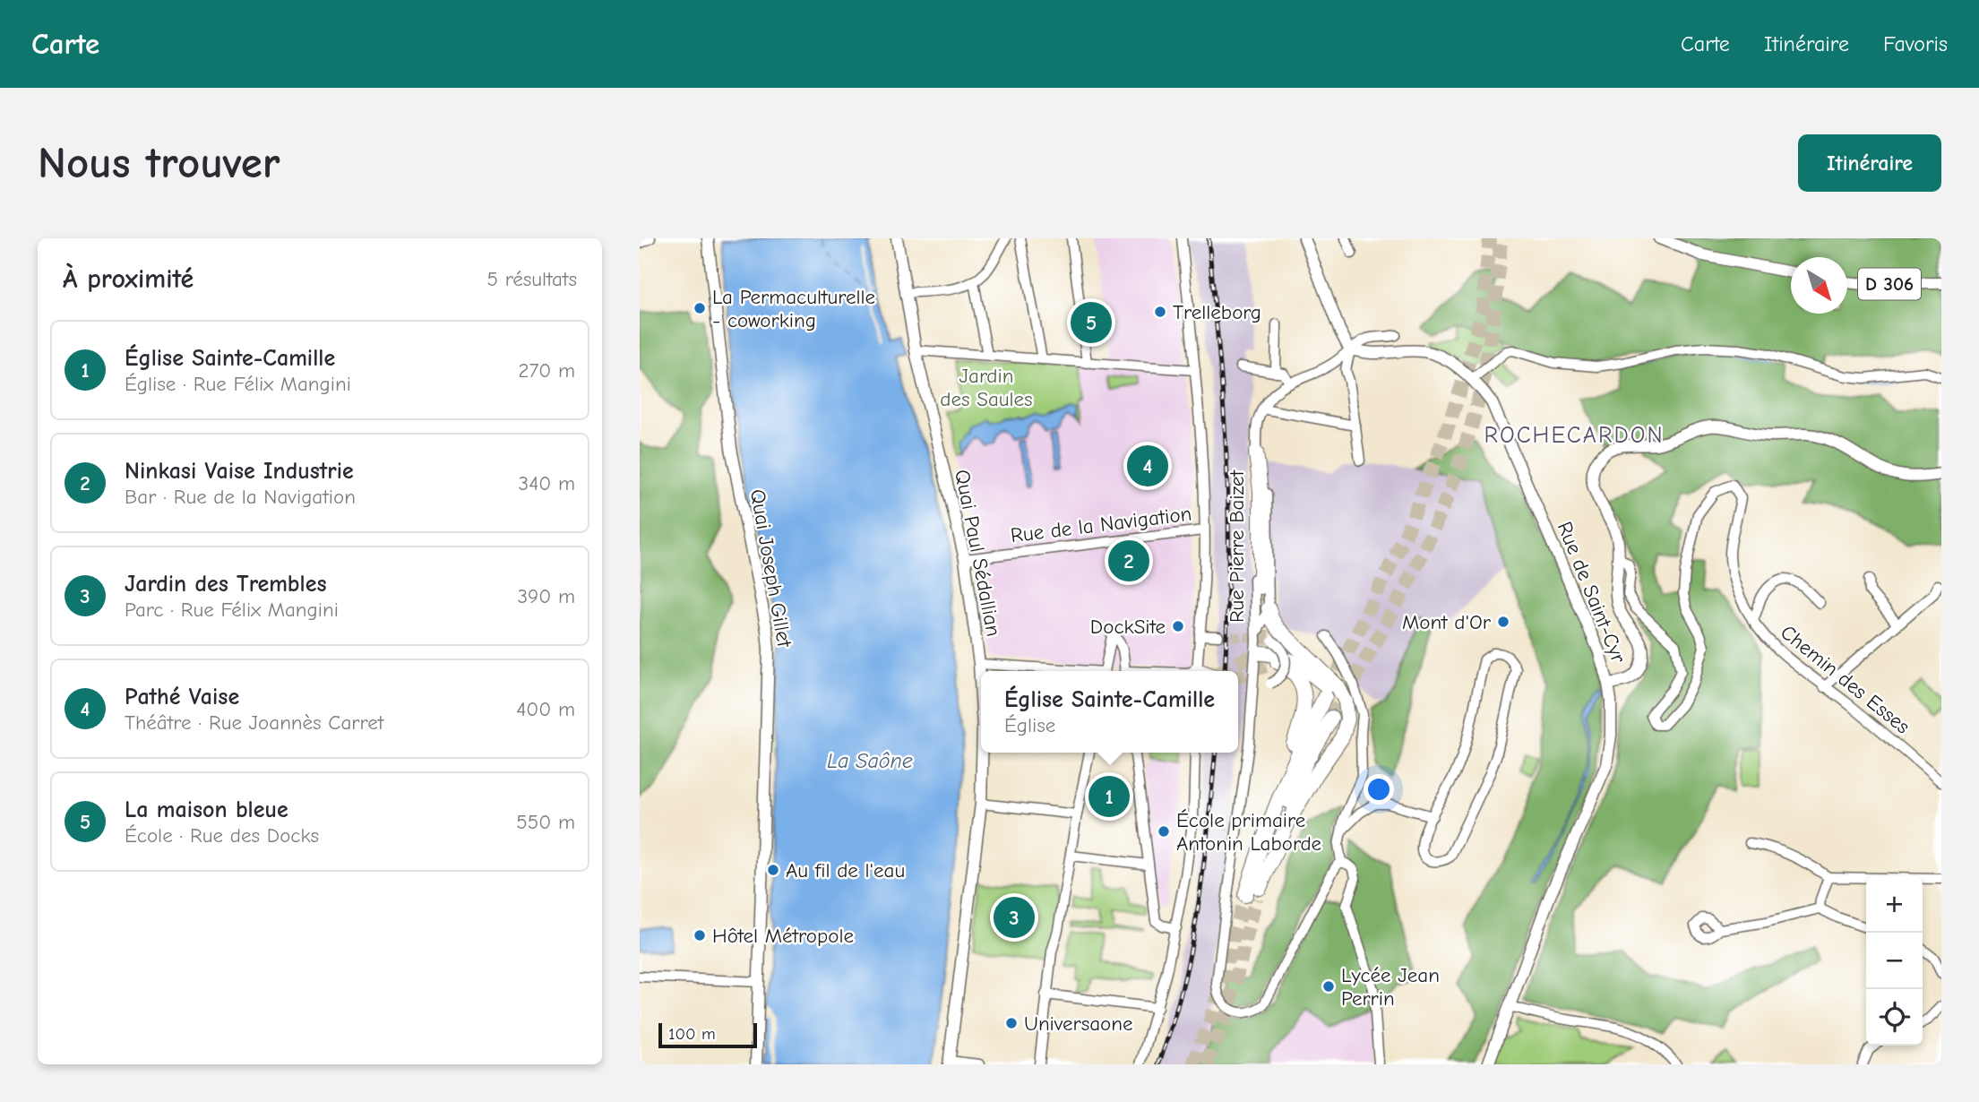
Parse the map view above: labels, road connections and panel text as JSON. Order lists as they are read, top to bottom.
{
  "streets": {
    "main road": [
      "D 306",
      "Quai Paul Sédallian",
      "Quai Joseph Gillet",
      "Rue de Saint-Cyr"
    ],
    "street": ["Rue de la Navigation", "Rue Pierre Baizet", "Chemin des Esses"]
  },
  "crossings": [
    ["Rue de la Navigation", "Quai Paul Sédallian"]
  ],
  "districts": ["ROCHECARDON"],
  "water": ["La Saône"],
  "parks": ["Jardin des Saules"],
  "places": [
    "La Permaculturelle - coworking",
    "Trelleborg",
    "Mont d'Or",
    "DockSite",
    "École primaire Antonin Laborde",
    "Au fil de l'eau",
    "Hôtel Métropole",
    "Lycée Jean Perrin",
    "Universaone"
  ],
  "scale_bar": "100 m",
  "north": "bottom right",
  "page": {
    "header": "Carte",
    "nav": ["Carte", "Itinéraire", "Favoris"],
    "buttons": "Itinéraire",
    "title": "Nous trouver",
    "heading": ["À proximité", "5 résultats"],
    "pins": [
      "5",
      "4",
      "2",
      "1",
      "3"
    ],
    "list": [
      {
        "mark": "1",
        "name": "Église Sainte-Camille",
        "note": "Église · Rue Félix Mangini",
        "value": "270 m"
      },
      {
        "mark": "2",
        "name": "Ninkasi Vaise Industrie",
        "note": "Bar · Rue de la Navigation",
        "value": "340 m"
      },
      {
        "mark": "3",
        "name": "Jardin des Trembles",
        "note": "Parc · Rue Félix Mangini",
        "value": "390 m"
      },
      {
        "mark": "4",
        "name": "Pathé Vaise",
        "note": "Théâtre · Rue Joannès Carret",
        "value": "400 m"
      },
      {
        "mark": "5",
        "name": "La maison bleue",
        "note": "École · Rue des Docks",
        "value": "550 m"
      }
    ],
    "popup": ["Église Sainte-Camille", "Église"],
    "map_buttons": ["+", "−"],
    "scale": "100 m"
  }
}
